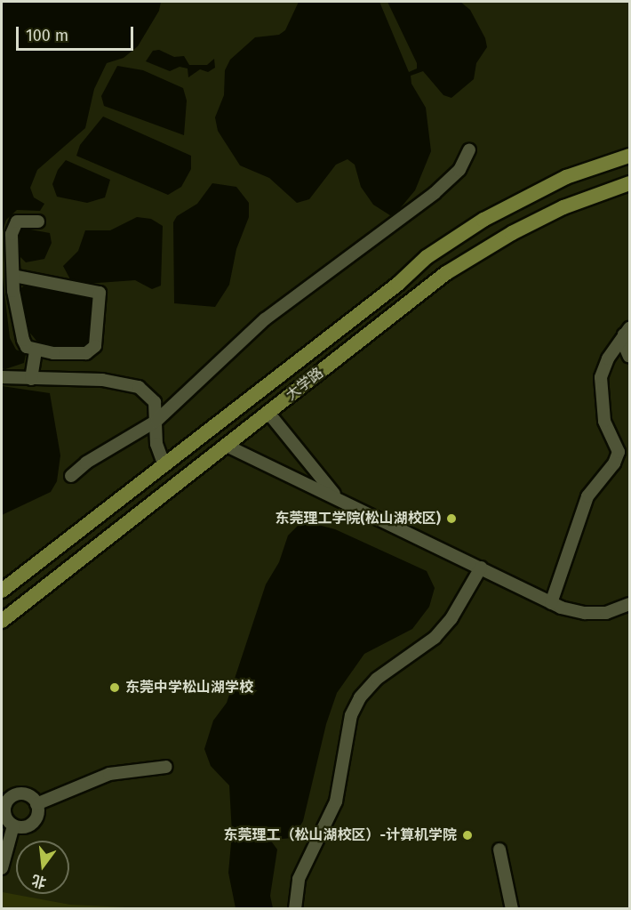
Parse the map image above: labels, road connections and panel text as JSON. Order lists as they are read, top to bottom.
{
  "streets": {
    "main road": ["大学路"]
  },
  "places": ["东莞理工学院(松山湖校区)", "东莞中学松山湖学校", "东莞理工（松山湖校区）-计算机学院"],
  "scale_bar": "100 m",
  "north": "bottom"
}
